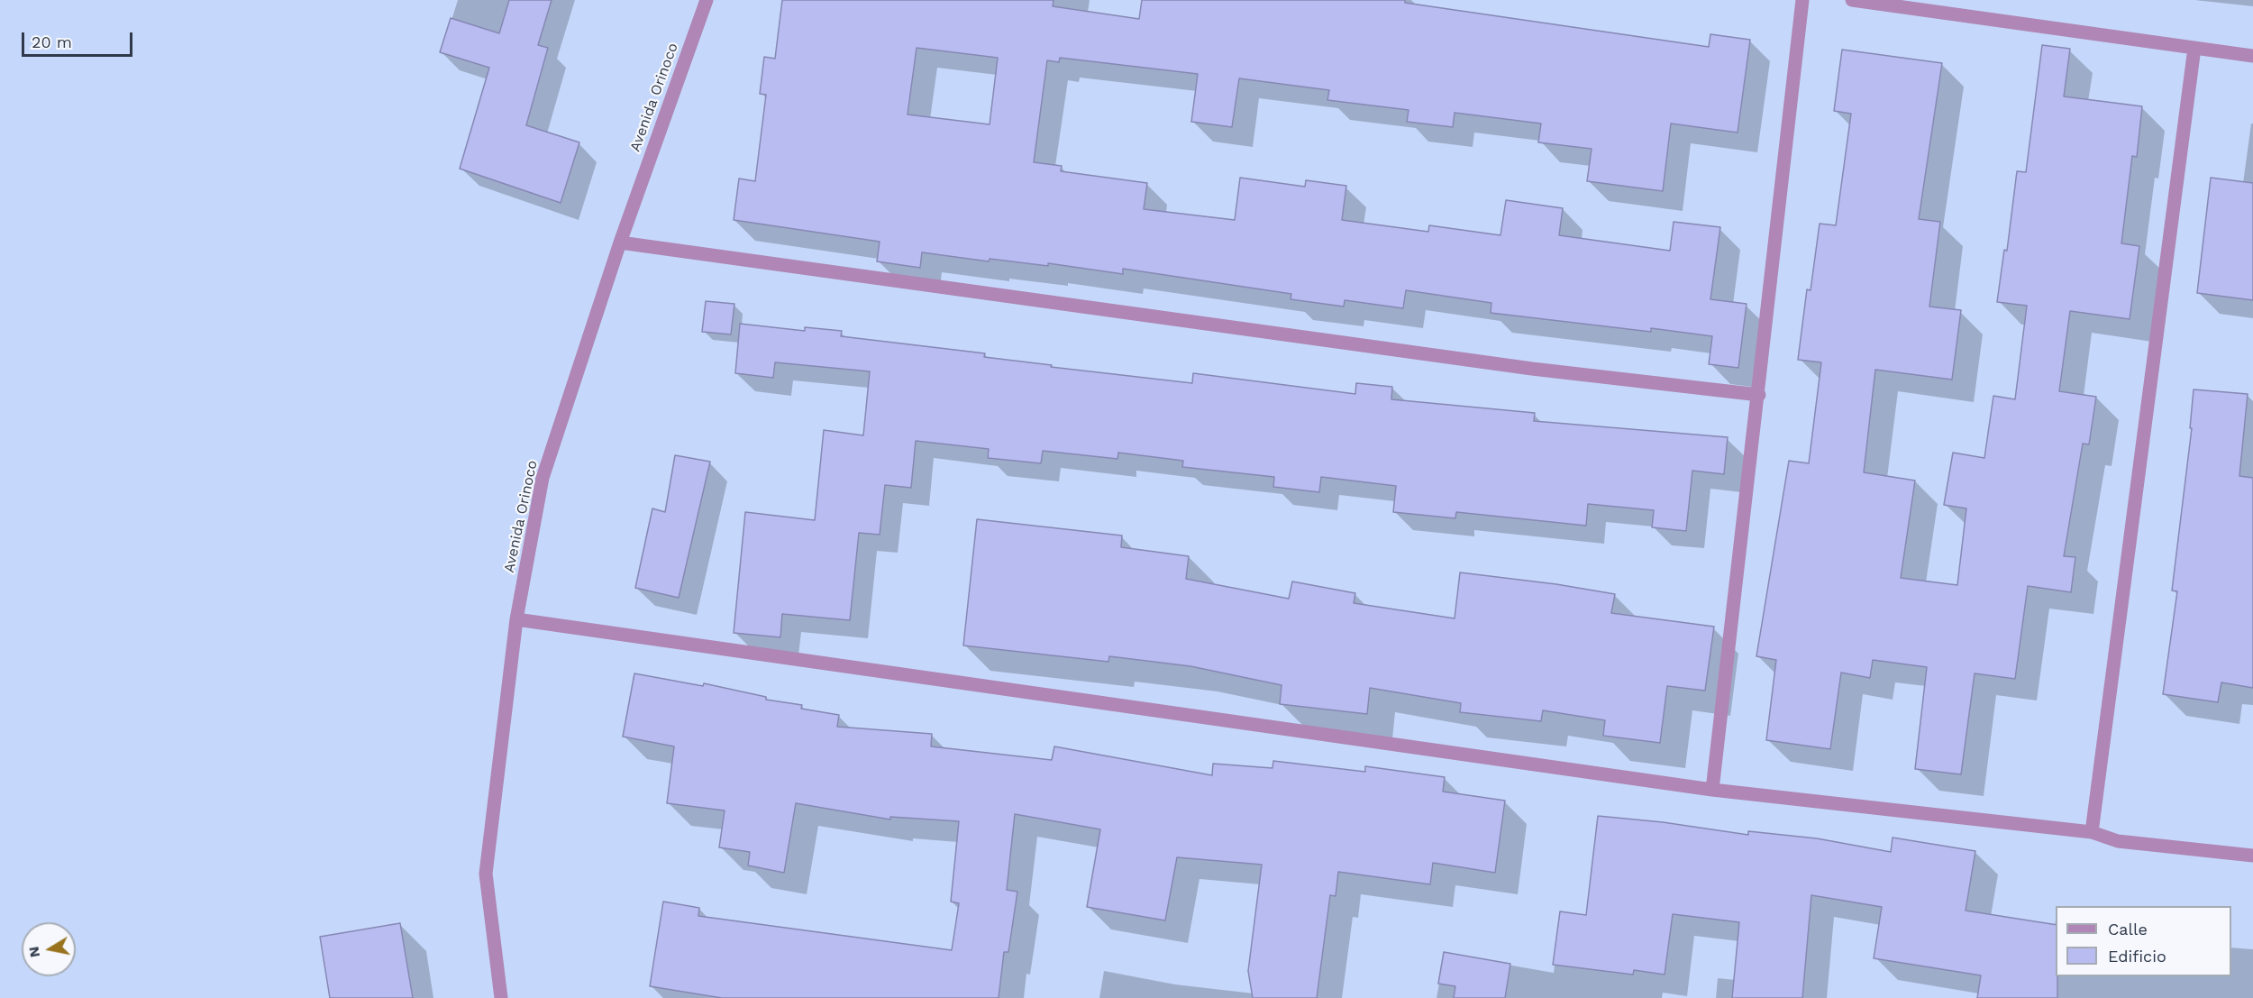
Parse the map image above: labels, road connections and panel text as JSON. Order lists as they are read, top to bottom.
{
  "streets": {
    "street": ["Avenida Orinoco"]
  },
  "legend": ["Calle", "Edificio"],
  "scale_bar": "20 m",
  "north": "left"
}
